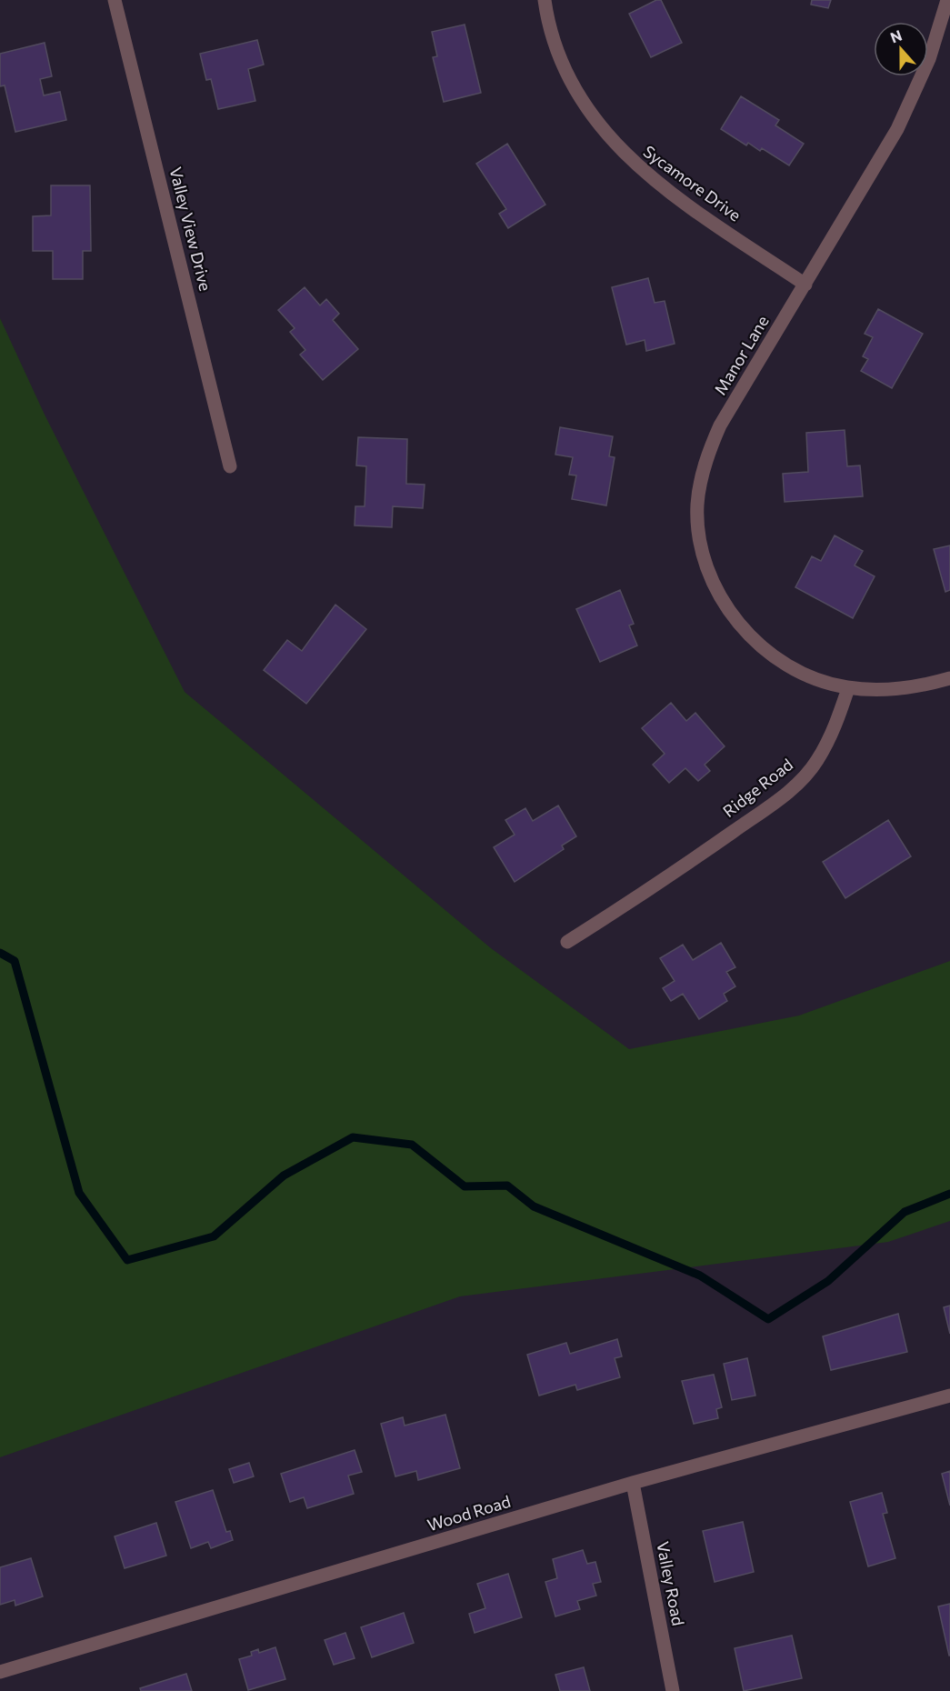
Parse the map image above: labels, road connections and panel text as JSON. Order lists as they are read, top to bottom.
{
  "streets": {
    "street": [
      "Sycamore Drive",
      "Valley View Drive",
      "Manor Lane",
      "Ridge Road",
      "Wood Road",
      "Valley Road"
    ]
  },
  "crossings": [
    ["Sycamore Drive", "Manor Lane"],
    ["Manor Lane", "Ridge Road"],
    ["Wood Road", "Valley Road"]
  ],
  "north": "top"
}
